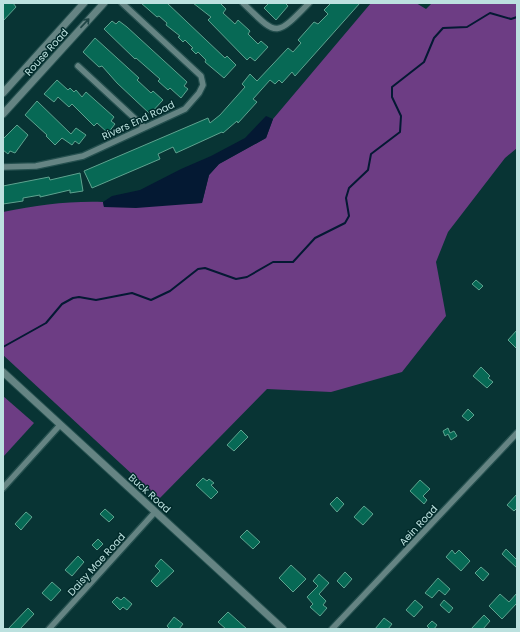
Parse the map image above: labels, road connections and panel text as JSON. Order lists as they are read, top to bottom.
{
  "streets": {
    "street": [
      "Rouse Road",
      "Rivers End Road",
      "Buck Road",
      "Aein Road",
      "Daisy Mae Road"
    ]
  },
  "crossings": [
    ["Buck Road", "Daisy Mae Road"]
  ]
}
